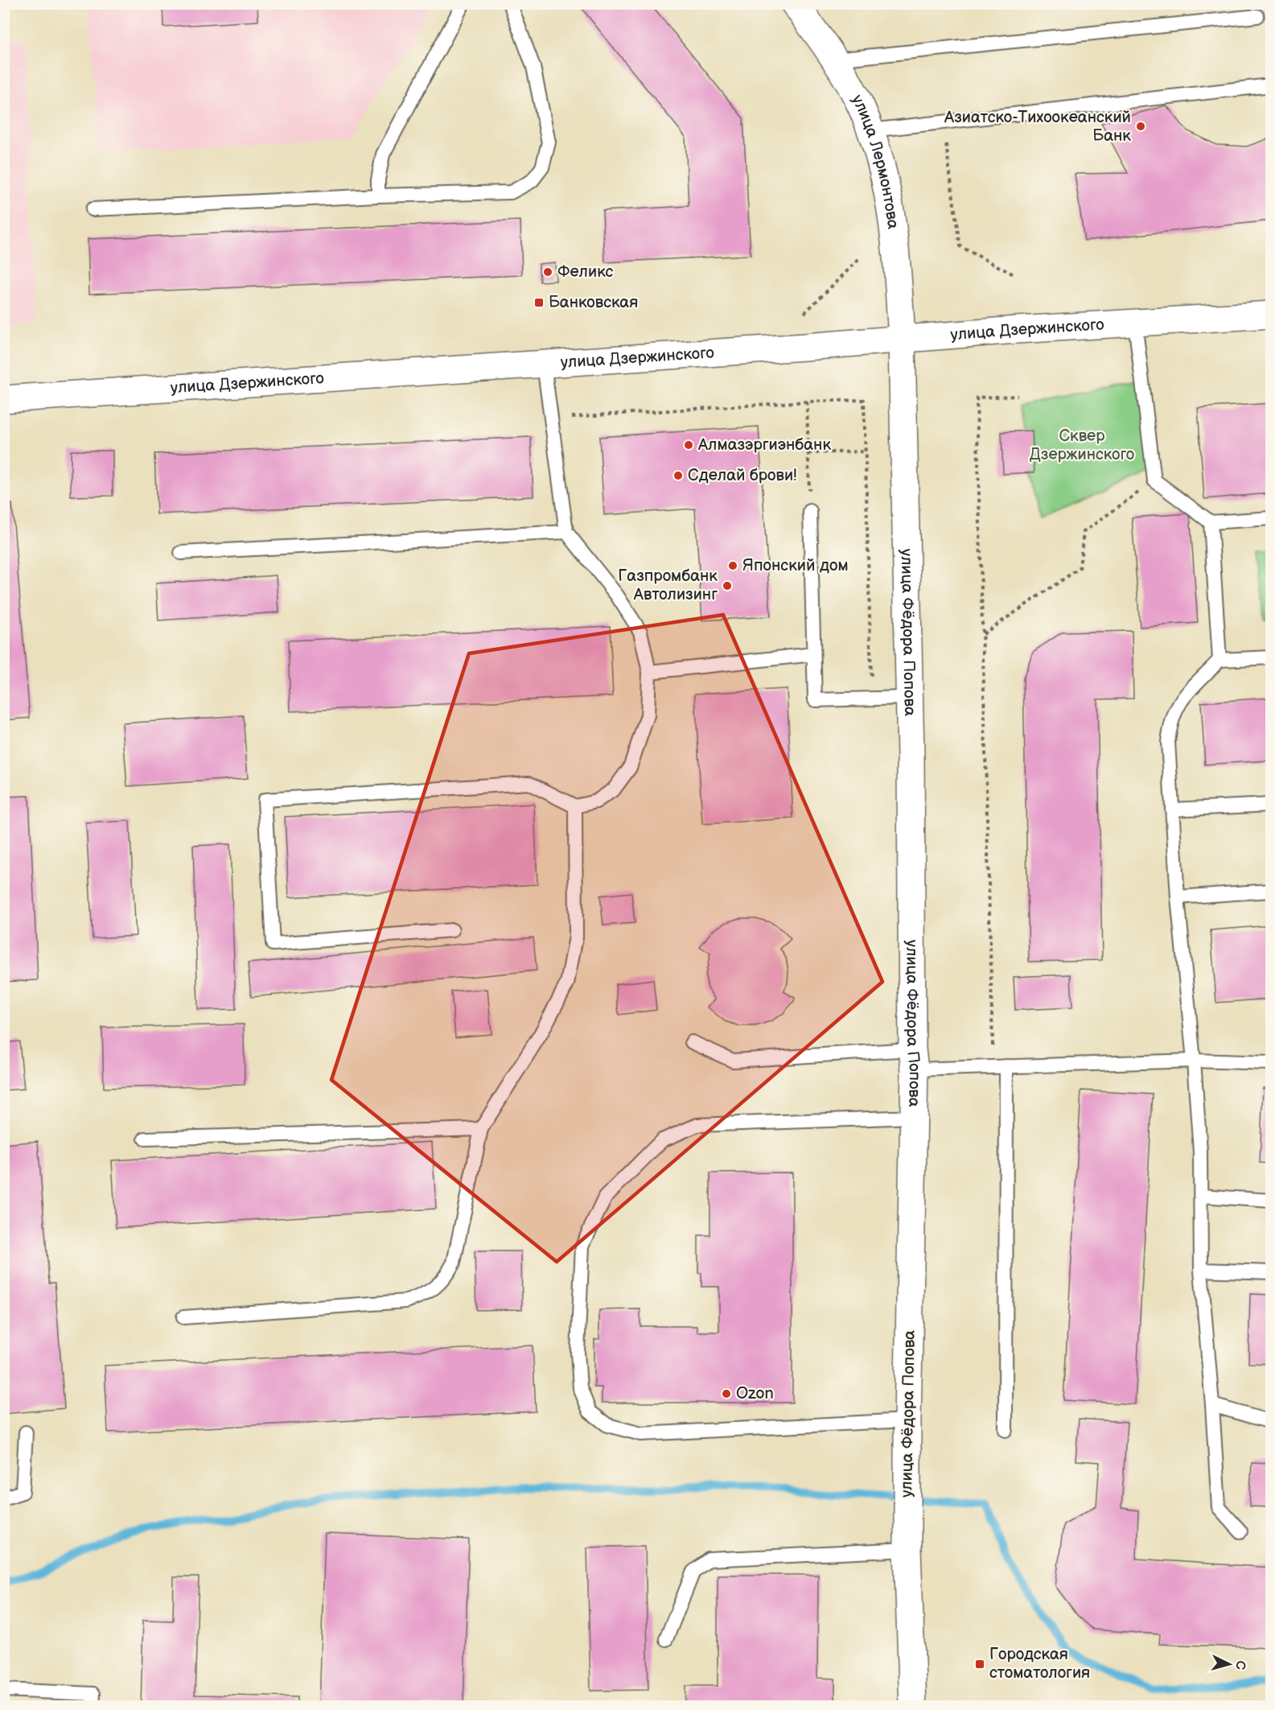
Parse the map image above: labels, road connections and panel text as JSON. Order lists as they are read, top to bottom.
{
  "streets": {
    "main road": ["улица Лермонтова", "улица Дзержинского", "улица Фёдора Попова"]
  },
  "crossings": [
    ["улица Лермонтова", "улица Дзержинского"],
    ["улица Лермонтова", "улица Фёдора Попова"],
    ["улица Дзержинского", "улица Фёдора Попова"]
  ],
  "parks": ["Сквер Дзержинского"],
  "places": {
    "other": [
      "Азиатско-Тихоокеанский Банк",
      "Феликс",
      "Алмазэргиэнбанк",
      "Сделай брови!",
      "Японский дом",
      "Газпромбанк Автолизинг",
      "Ozon"
    ],
    "transit": ["Банковская", "Городская стоматология"]
  },
  "north": "right"
}
